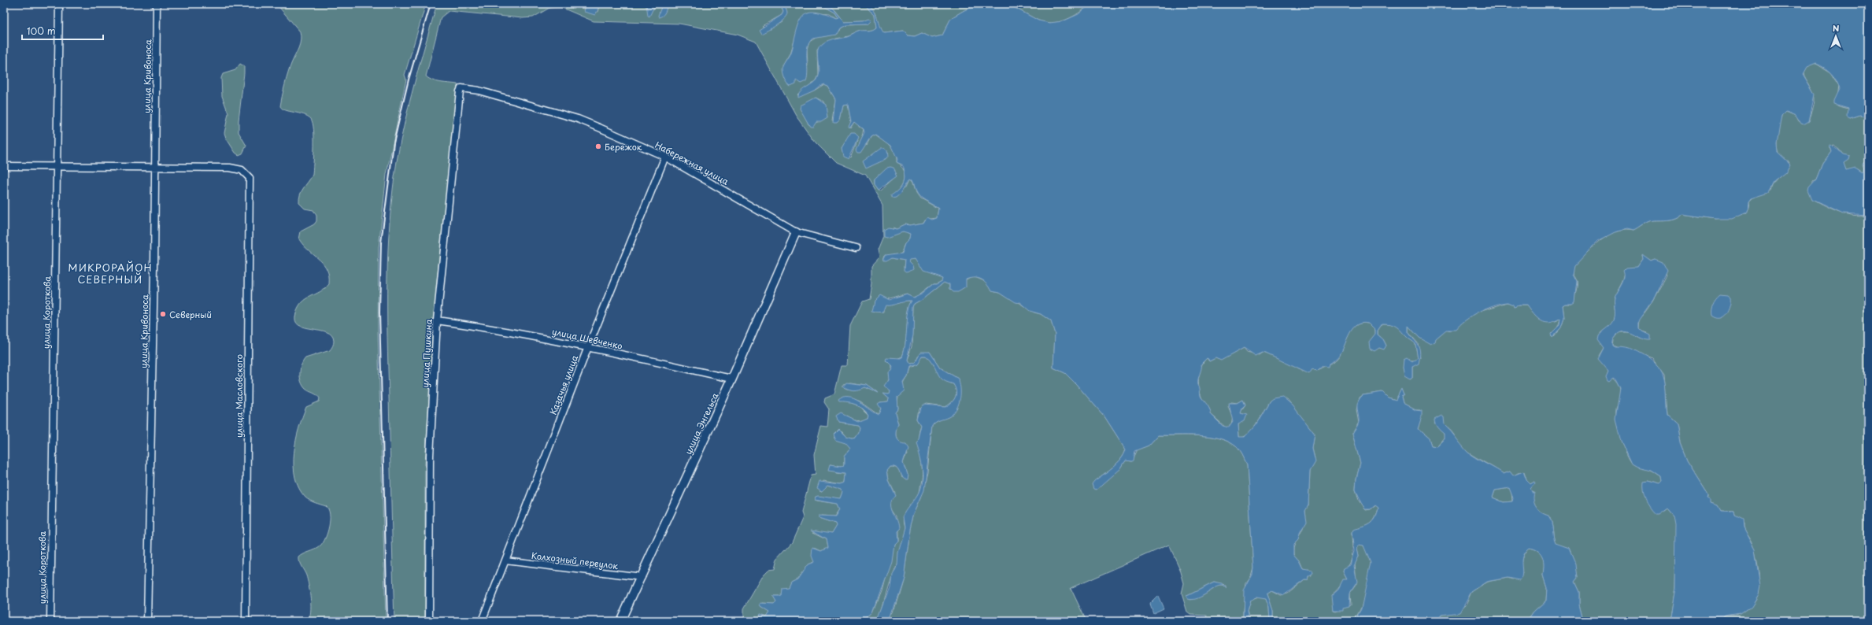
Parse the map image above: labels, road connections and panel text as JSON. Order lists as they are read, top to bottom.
{
  "streets": {
    "street": [
      "улица Кривоноса",
      "Набережная улица",
      "улица Короткова",
      "улица Шевченко",
      "улица Пушкина",
      "Казачья улица",
      "улица Масловского",
      "улица Энгельса",
      "Колхозный переулок"
    ]
  },
  "crossings": [
    ["улица Кривоноса", "улица Масловского"],
    ["Набережная улица", "улица Пушкина"],
    ["Набережная улица", "Казачья улица"],
    ["Набережная улица", "улица Энгельса"],
    ["улица Шевченко", "улица Пушкина"],
    ["улица Шевченко", "Казачья улица"],
    ["улица Шевченко", "улица Энгельса"],
    ["Казачья улица", "Колхозный переулок"],
    ["улица Энгельса", "Колхозный переулок"]
  ],
  "districts": ["МИКРОРАЙОН СЕВЕРНЫЙ"],
  "places": ["Бережок", "Северный"],
  "scale_bar": "100 m",
  "north": "top"
}
